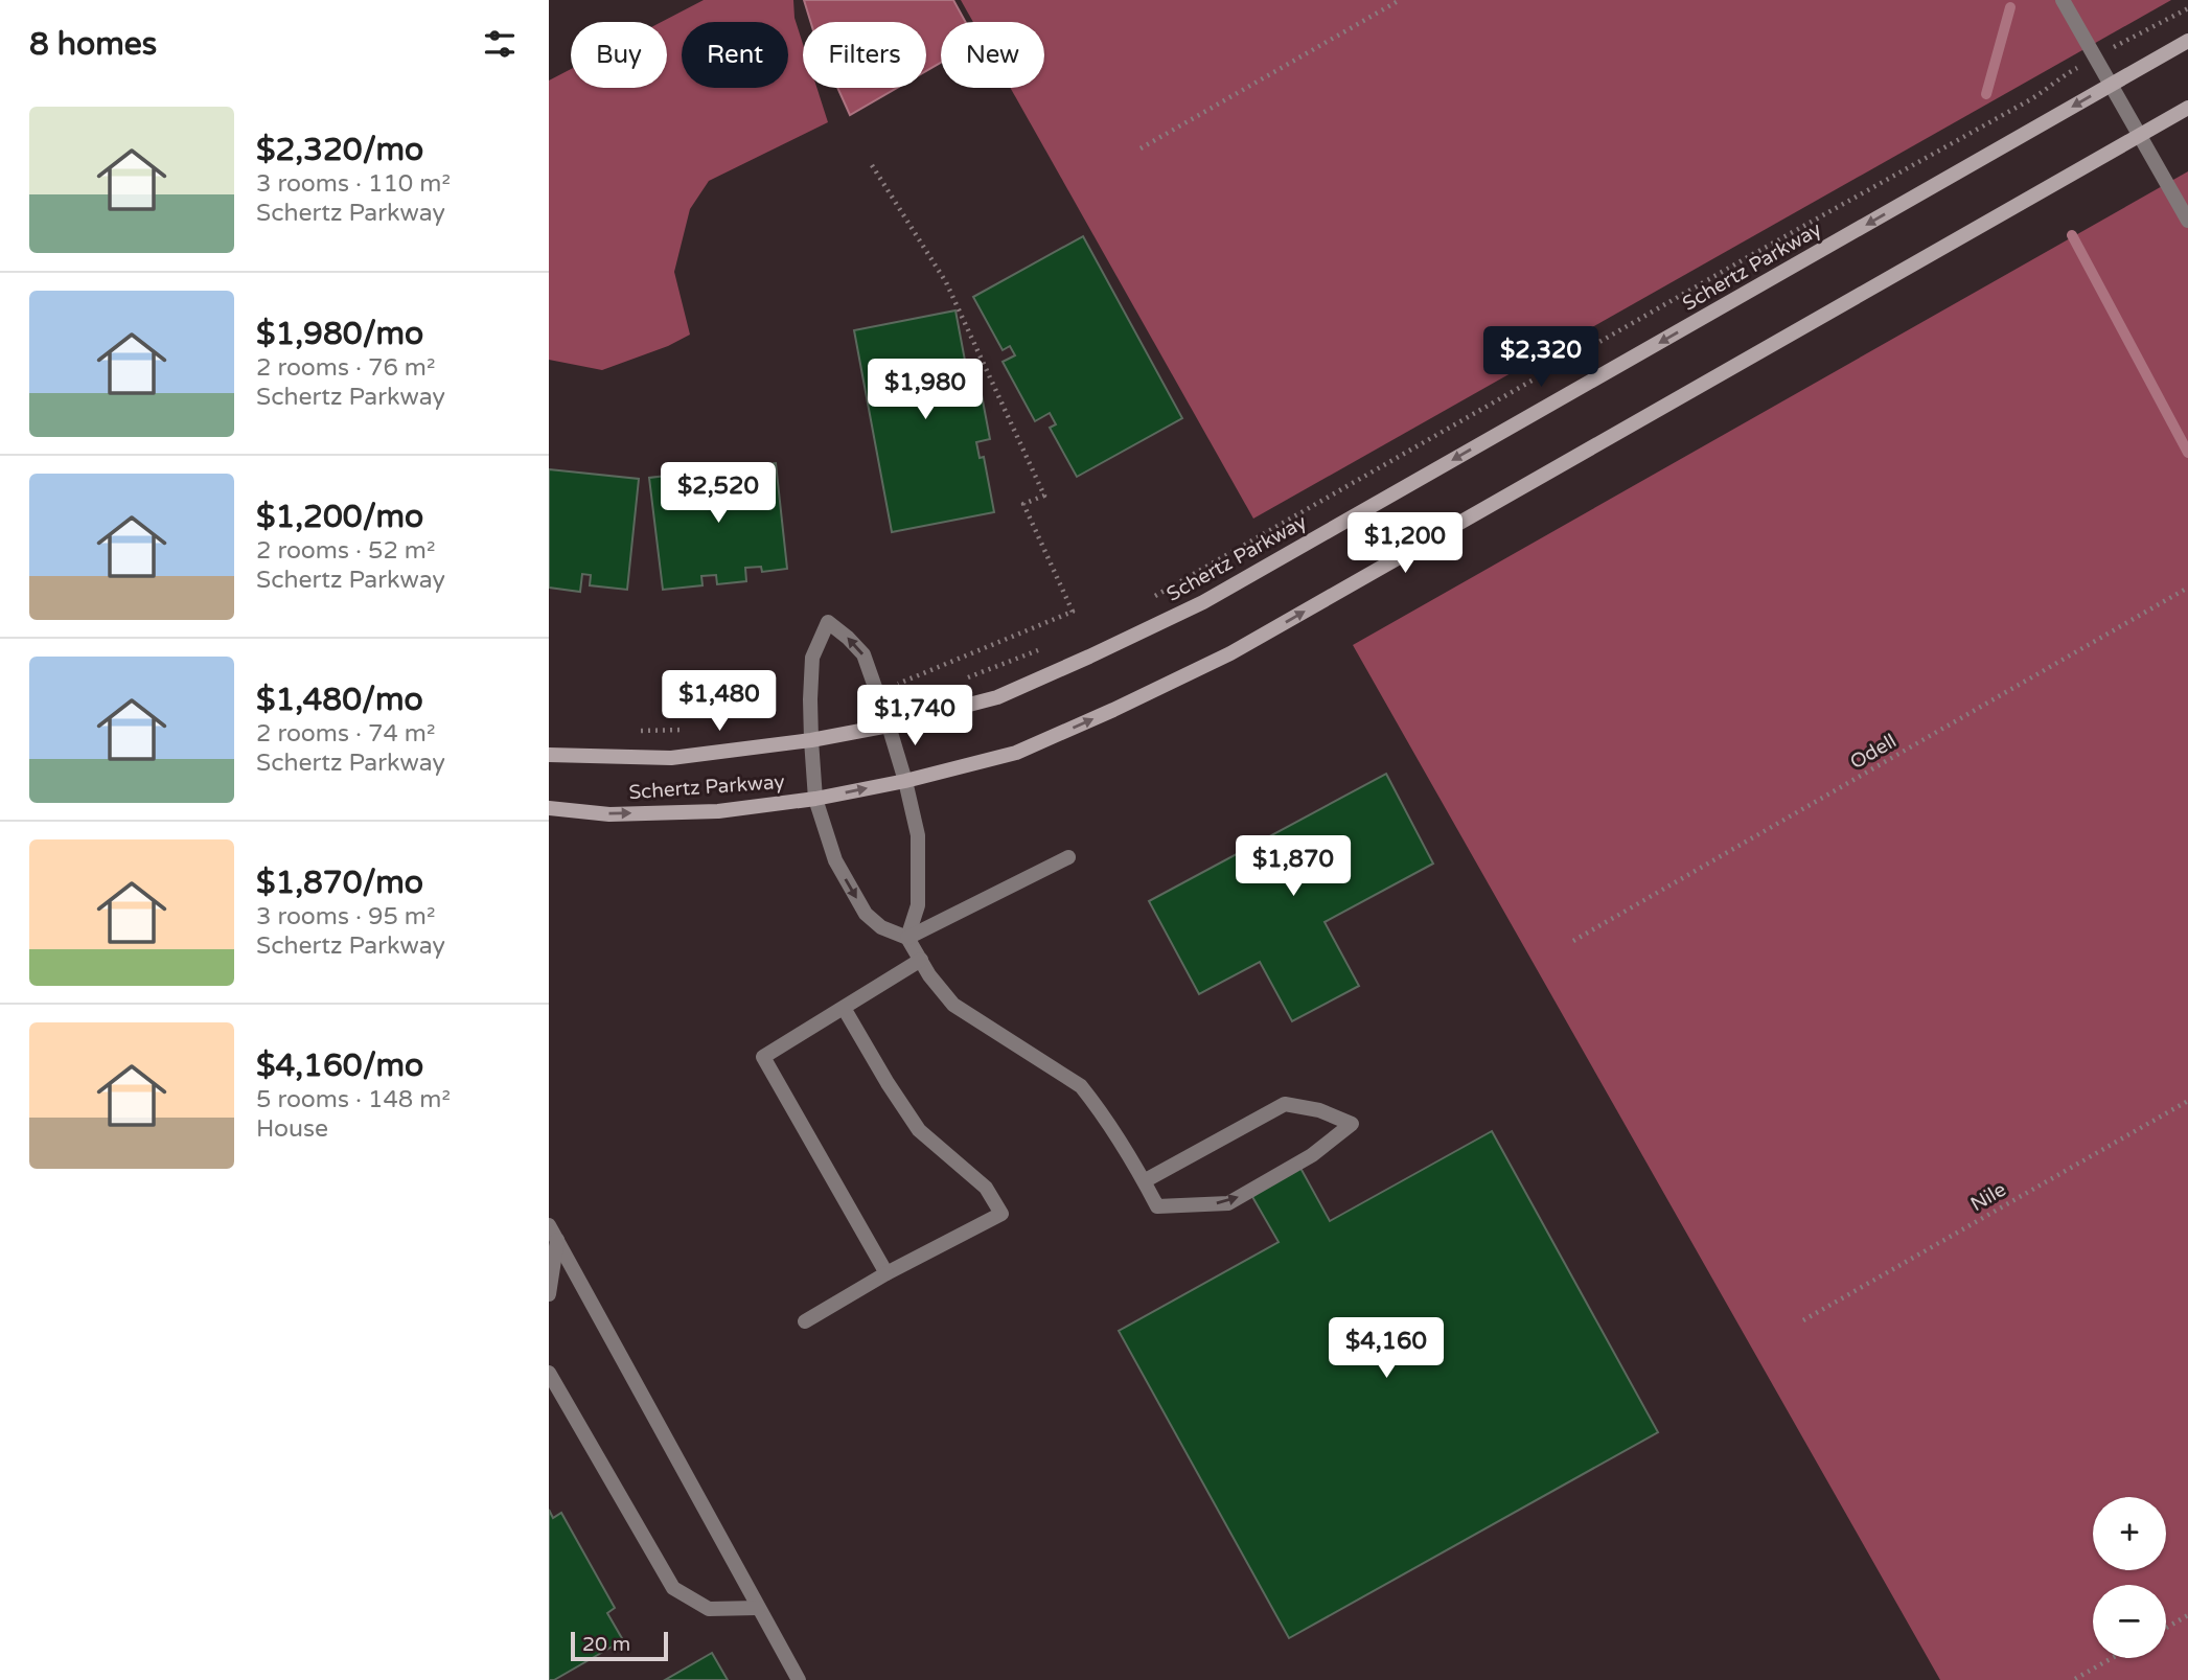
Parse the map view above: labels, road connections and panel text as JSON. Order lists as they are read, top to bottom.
{
  "streets": {
    "main road": ["Schertz Parkway"],
    "path": ["Odell", "Nile"]
  },
  "scale_bar": "20 m",
  "page": {
    "heading": "8 homes",
    "chip": [
      "Buy",
      "Rent",
      "Filters",
      "New"
    ],
    "list": [
      {
        "name": "$2,320/mo",
        "note": "3 rooms · 110 m² · Schertz Parkway"
      },
      {
        "name": "$1,980/mo",
        "note": "2 rooms · 76 m² · Schertz Parkway"
      },
      {
        "name": "$1,200/mo",
        "note": "2 rooms · 52 m² · Schertz Parkway"
      },
      {
        "name": "$1,480/mo",
        "note": "2 rooms · 74 m² · Schertz Parkway"
      },
      {
        "name": "$1,870/mo",
        "note": "3 rooms · 95 m² · Schertz Parkway"
      },
      {
        "name": "$4,160/mo",
        "note": "5 rooms · 148 m² · House"
      }
    ],
    "price": [
      "$2,320",
      "$1,980",
      "$2,520",
      "$1,200",
      "$1,480",
      "$1,740",
      "$1,870",
      "$4,160"
    ],
    "map_buttons": ["+", "−"],
    "scale": "20 m"
  }
}
